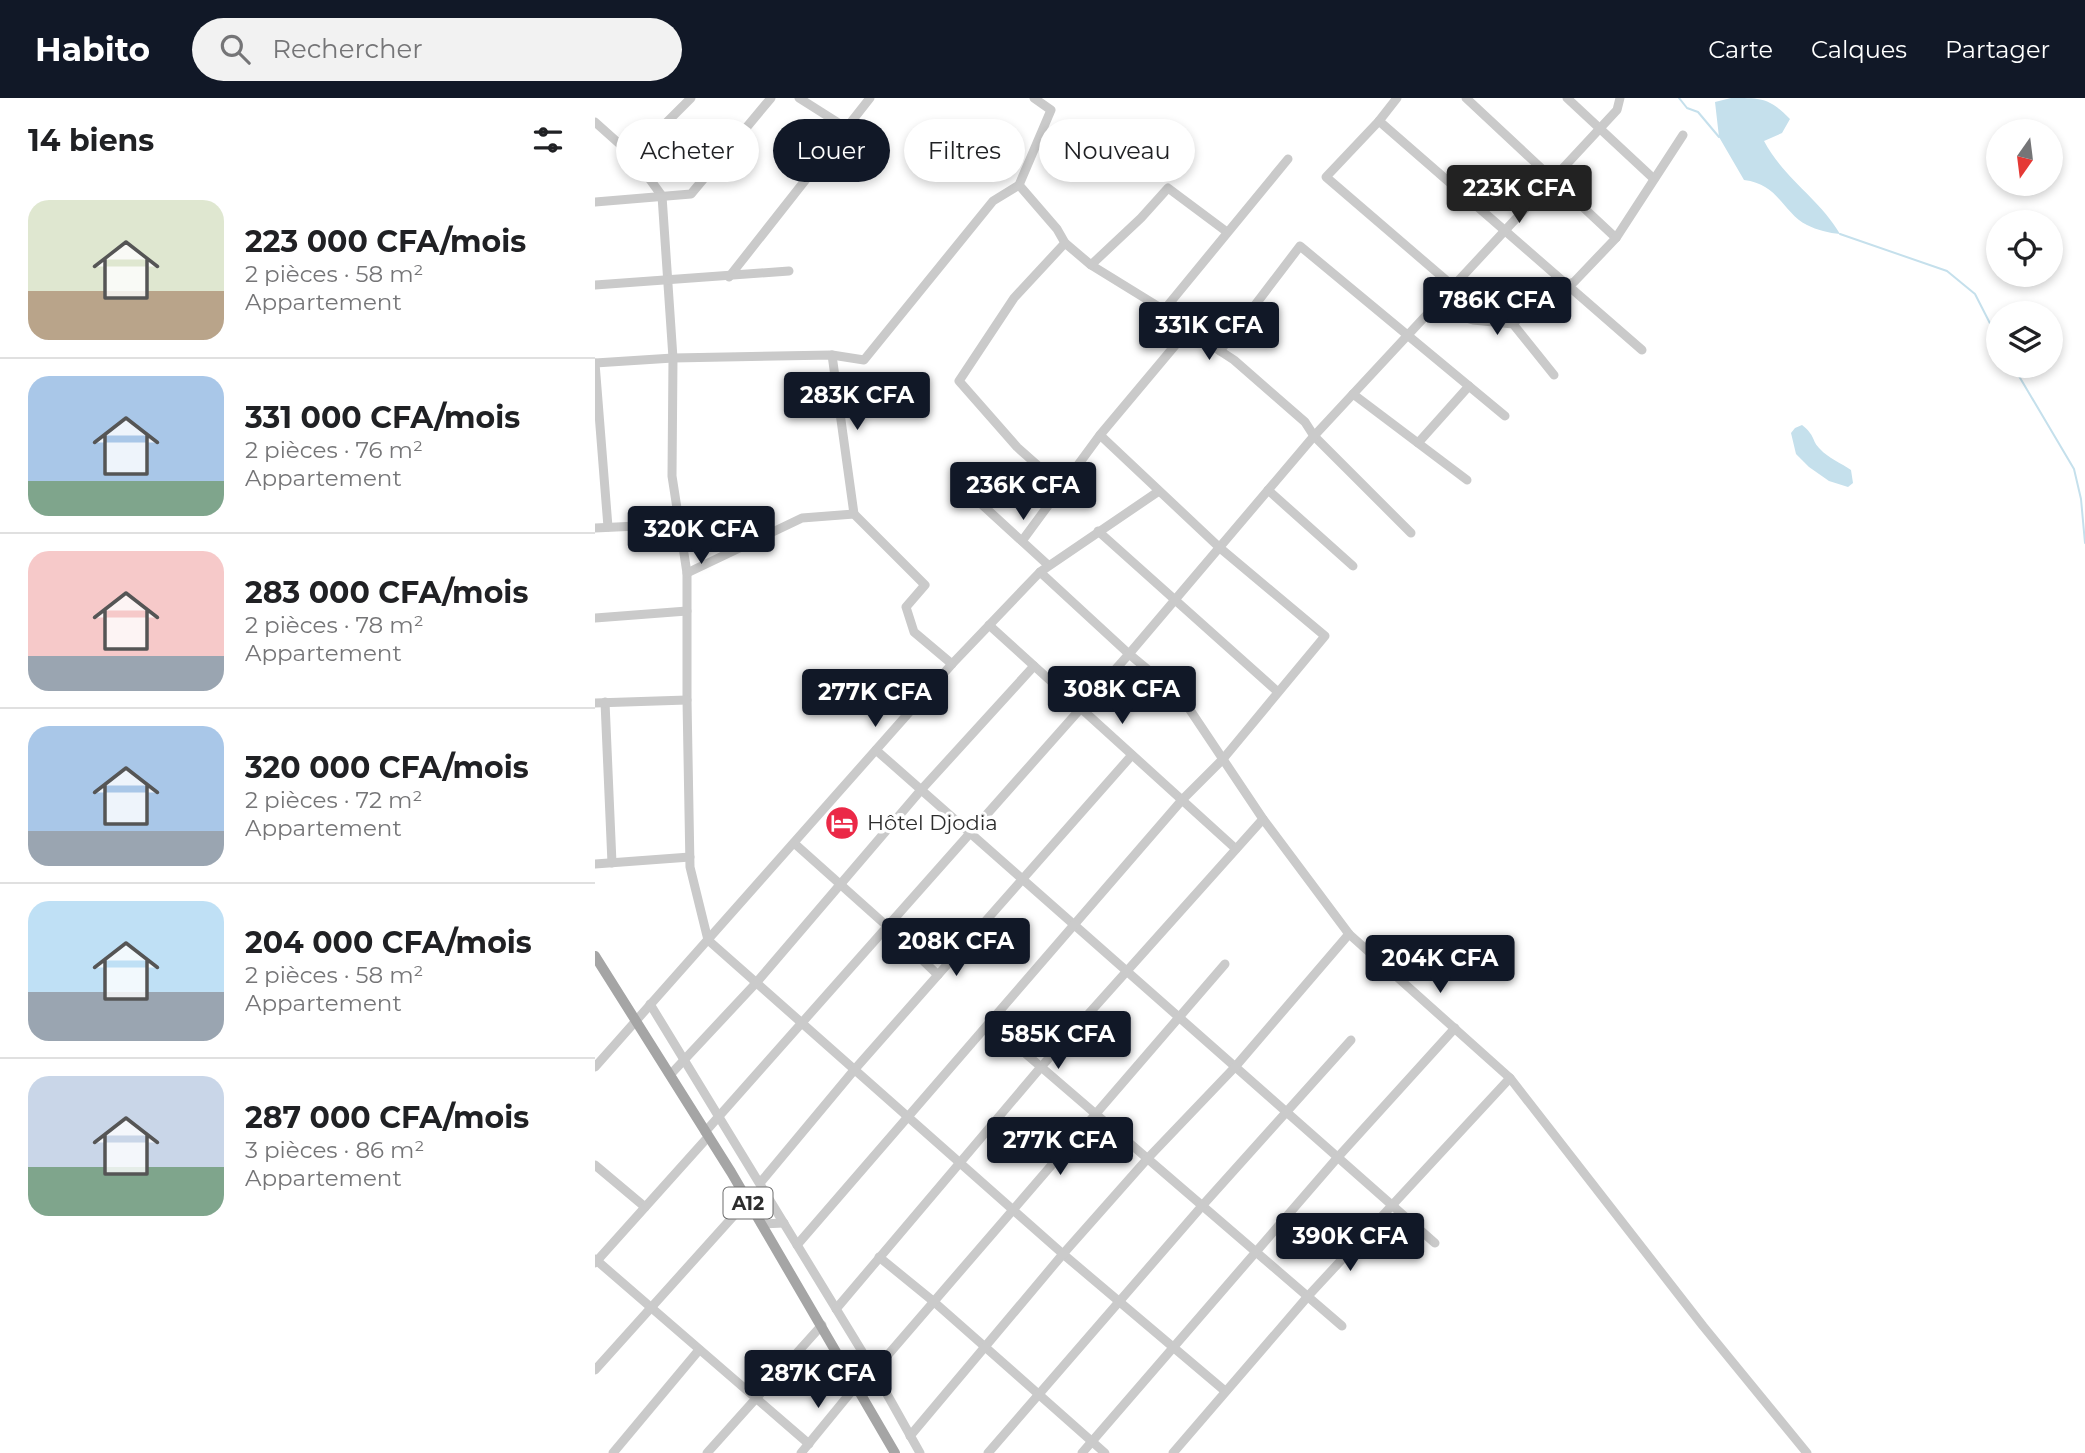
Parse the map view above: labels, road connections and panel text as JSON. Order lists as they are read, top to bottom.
{
  "streets": {
    "main road": ["A12"]
  },
  "places": {
    "hotel": ["Hôtel Djodia"]
  },
  "north": "bottom",
  "page": {
    "header": "Habito",
    "search": "Rechercher",
    "nav": ["Carte", "Calques", "Partager"],
    "heading": "14 biens",
    "chip": [
      "Acheter",
      "Louer",
      "Filtres",
      "Nouveau"
    ],
    "price": [
      "223K CFA",
      "786K CFA",
      "331K CFA",
      "283K CFA",
      "236K CFA",
      "320K CFA",
      "308K CFA",
      "277K CFA",
      "208K CFA",
      "204K CFA",
      "585K CFA",
      "277K CFA",
      "390K CFA",
      "287K CFA"
    ],
    "list": [
      {
        "name": "223 000 CFA/mois",
        "note": "2 pièces · 58 m² · Appartement"
      },
      {
        "name": "331 000 CFA/mois",
        "note": "2 pièces · 76 m² · Appartement"
      },
      {
        "name": "283 000 CFA/mois",
        "note": "2 pièces · 78 m² · Appartement"
      },
      {
        "name": "320 000 CFA/mois",
        "note": "2 pièces · 72 m² · Appartement"
      },
      {
        "name": "204 000 CFA/mois",
        "note": "2 pièces · 58 m² · Appartement"
      },
      {
        "name": "287 000 CFA/mois",
        "note": "3 pièces · 86 m² · Appartement"
      }
    ]
  }
}
